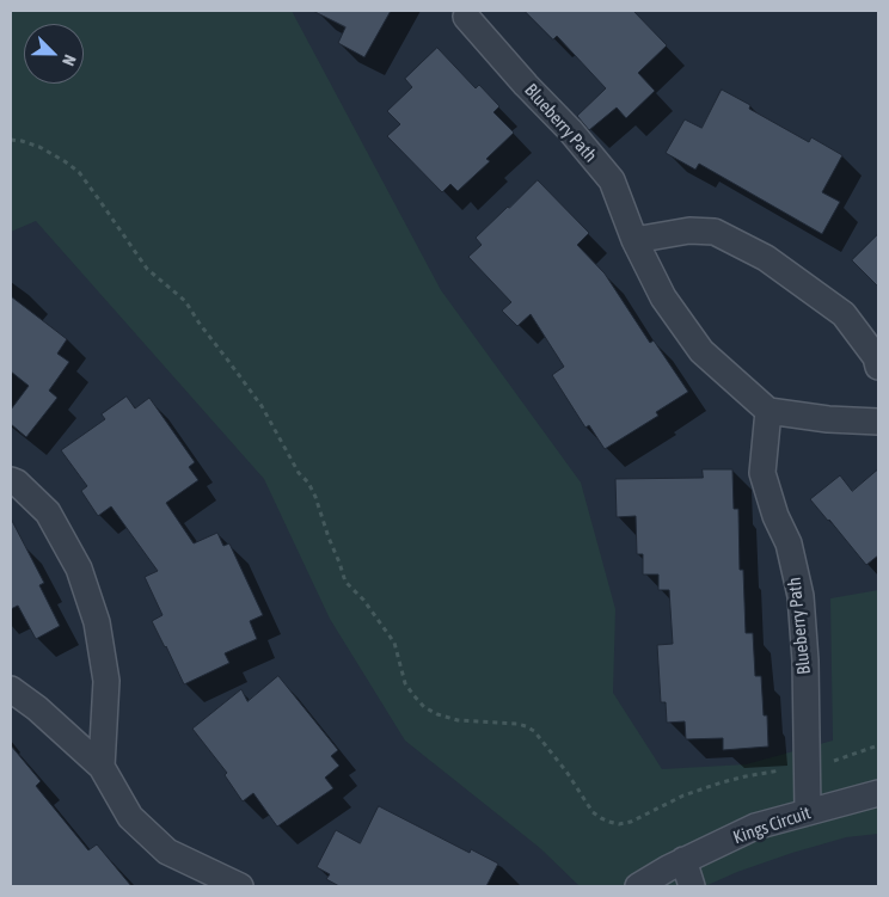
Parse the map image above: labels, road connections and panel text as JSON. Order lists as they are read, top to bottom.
{
  "streets": {
    "street": ["Blueberry Path", "Kings Circuit"]
  },
  "crossings": [
    ["Blueberry Path", "Kings Circuit"]
  ],
  "north": "bottom right"
}
